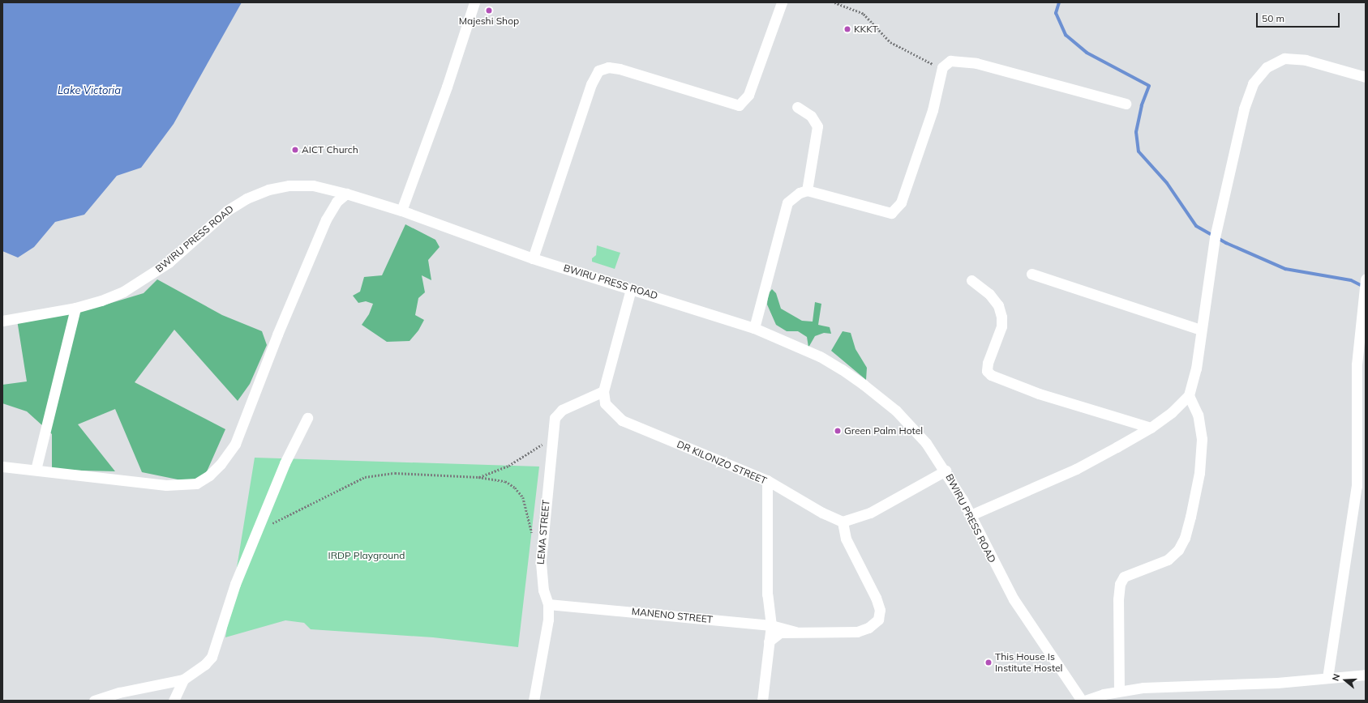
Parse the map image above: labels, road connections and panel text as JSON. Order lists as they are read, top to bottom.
{
  "streets": {
    "street": [
      "BWIRU PRESS ROAD",
      "DR KILONZO STREET",
      "LEMA STREET",
      "MANENO STREET"
    ]
  },
  "crossings": [
    ["DR KILONZO STREET", "LEMA STREET"],
    ["LEMA STREET", "MANENO STREET"]
  ],
  "water": ["Lake Victoria"],
  "parks": ["IRDP Playground"],
  "places": [
    "Majeshi Shop",
    "KKKT",
    "AICT Church",
    "Green Palm Hotel",
    "This House Is Institute Hostel"
  ],
  "scale_bar": "50 m",
  "north": "left"
}
